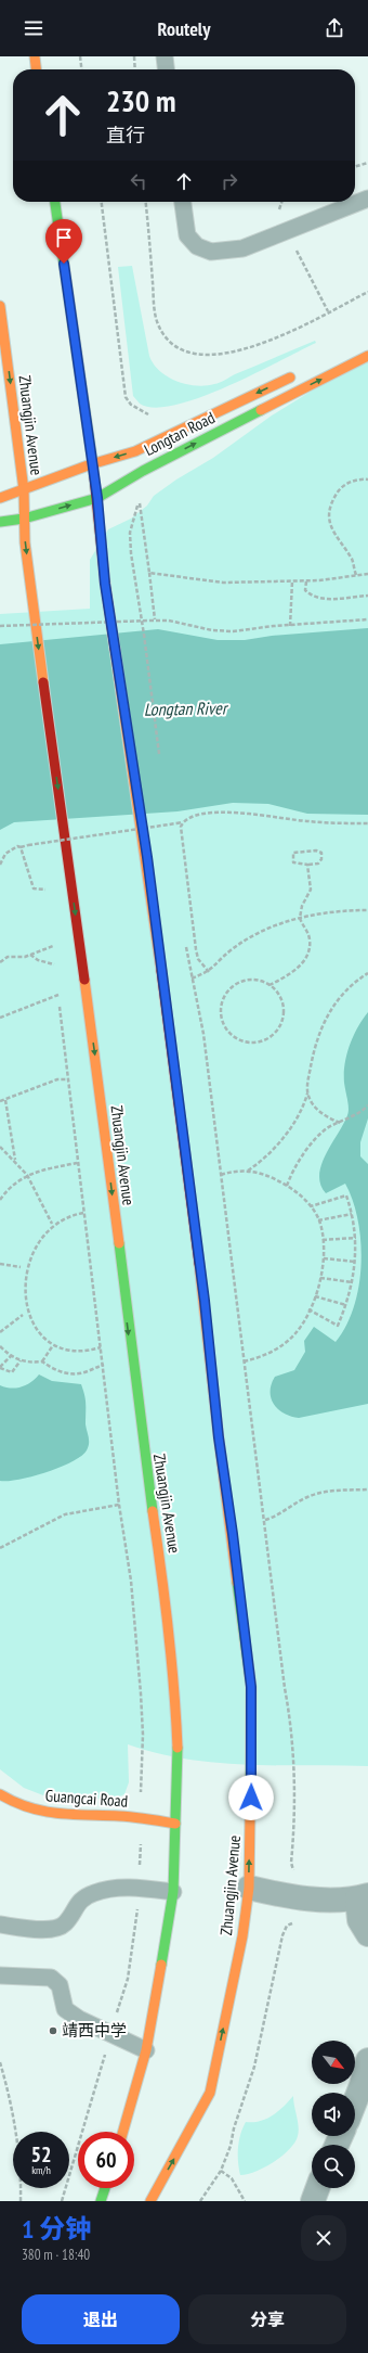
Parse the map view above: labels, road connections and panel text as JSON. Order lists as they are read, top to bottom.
{
  "streets": {
    "main road": ["Zhuangjin Avenue", "Longtan Road", "Guangcai Road"]
  },
  "crossings": [
    ["Zhuangjin Avenue", "Longtan Road"],
    ["Zhuangjin Avenue", "Guangcai Road"]
  ],
  "water": ["Longtan River"],
  "places": ["靖西中学"],
  "north": "bottom right",
  "page": {
    "header": "Routely",
    "turn": ["230 m", "直行"],
    "speed": "52 km/h",
    "limit": "60",
    "heading": ["1 分钟", "380 m · 18:40"],
    "buttons": ["退出", "分享"]
  }
}
